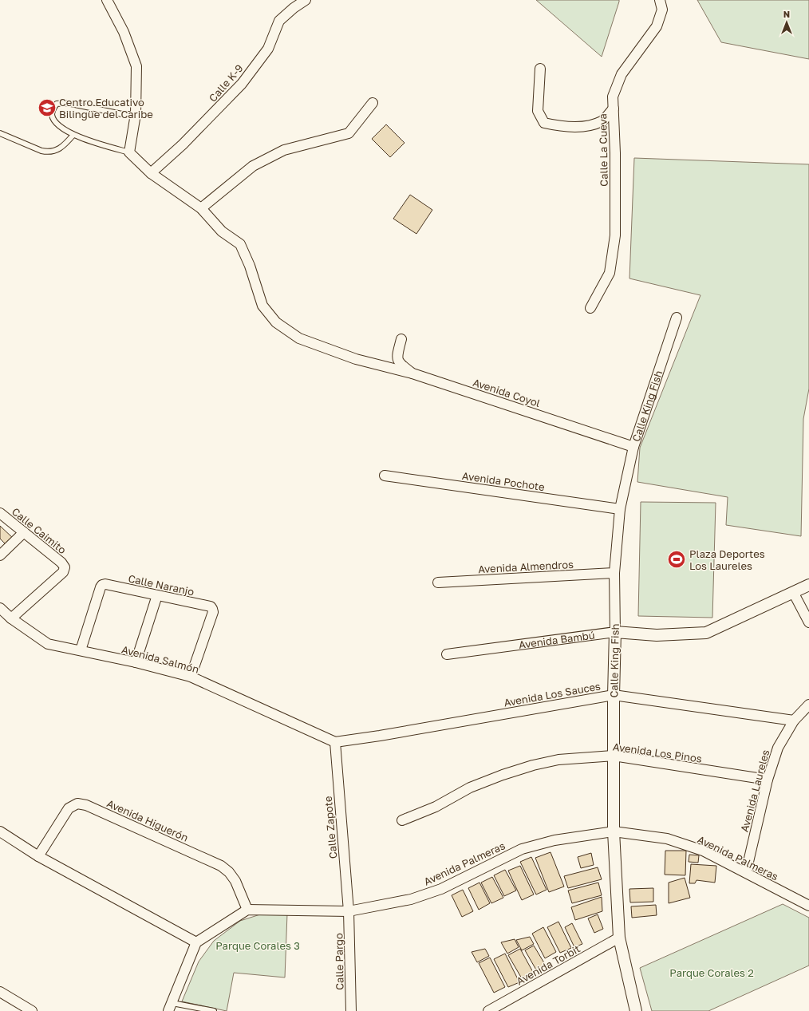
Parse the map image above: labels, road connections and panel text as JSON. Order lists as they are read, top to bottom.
{
  "streets": {
    "street": [
      "Calle K-9",
      "Calle La Cueva",
      "Avenida Coyol",
      "Calle King Fish",
      "Avenida Pochote",
      "Calle Caimito",
      "Avenida Almendros",
      "Calle Naranjo",
      "Avenida Bambú",
      "Avenida Salmón",
      "Avenida Los Sauces",
      "Avenida Los Pinos",
      "Avenida Laureles",
      "Avenida Higuerón",
      "Calle Zapote",
      "Avenida Palmeras",
      "Calle Pargo",
      "Avenida Torbit"
    ]
  },
  "crossings": [
    ["Avenida Coyol", "Calle King Fish"],
    ["Calle King Fish", "Avenida Pochote"],
    ["Calle King Fish", "Avenida Almendros"],
    ["Calle King Fish", "Avenida Bambú"],
    ["Calle King Fish", "Avenida Los Sauces"],
    ["Calle King Fish", "Avenida Los Pinos"],
    ["Calle King Fish", "Avenida Palmeras"],
    ["Calle King Fish", "Avenida Torbit"],
    ["Calle Caimito", "Avenida Salmón"],
    ["Calle Naranjo", "Avenida Salmón"],
    ["Avenida Salmón", "Avenida Los Sauces"],
    ["Avenida Salmón", "Calle Zapote"],
    ["Avenida Los Sauces", "Avenida Laureles"],
    ["Avenida Los Sauces", "Calle Zapote"],
    ["Avenida Los Pinos", "Avenida Laureles"],
    ["Avenida Laureles", "Avenida Palmeras"],
    ["Avenida Higuerón", "Avenida Palmeras"],
    ["Calle Zapote", "Avenida Palmeras"],
    ["Calle Zapote", "Calle Pargo"],
    ["Avenida Palmeras", "Calle Pargo"]
  ],
  "parks": ["Parque Corales 3", "Parque Corales 2"],
  "places": {
    "school or university": ["Centro Educativo Bilingüe del Caribe"],
    "sports": ["Plaza Deportes Los Laureles"]
  },
  "north": "top"
}
